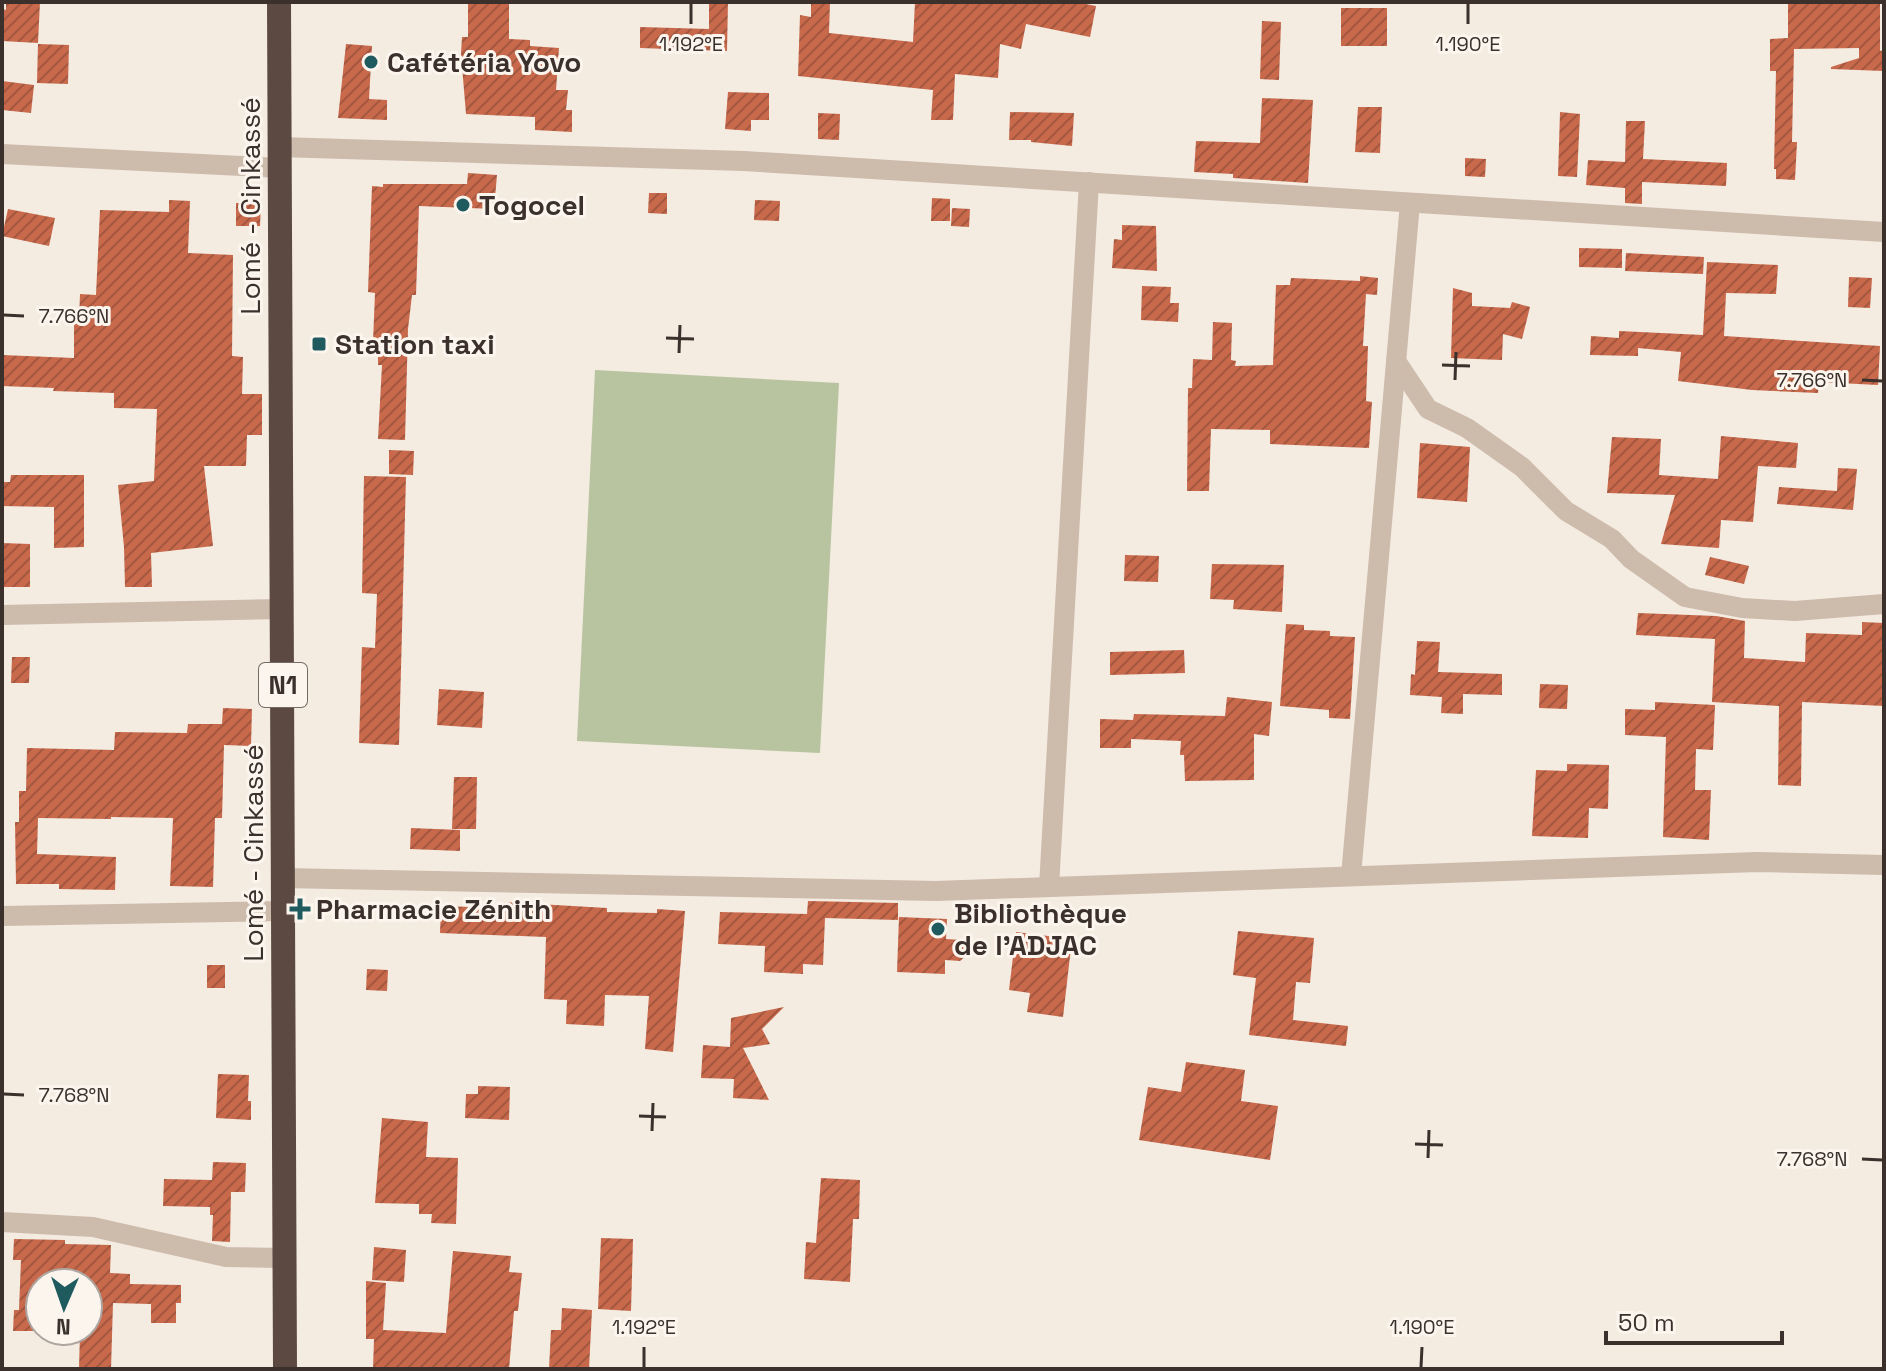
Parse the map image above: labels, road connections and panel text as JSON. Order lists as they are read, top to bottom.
{
  "streets": {
    "highway": ["Lomé - Cinkassé", "N1"]
  },
  "places": {
    "other": ["Cafétéria Yovo", "Togocel", "Bibliothèque de l'ADJAC"],
    "transit": ["Station taxi"],
    "health": ["Pharmacie Zénith"]
  },
  "scale_bar": "50 m",
  "north": "bottom",
  "coordinates": [
    "1.192°E",
    "1.190°E",
    "7.766°N",
    "7.768°N"
  ]
}
